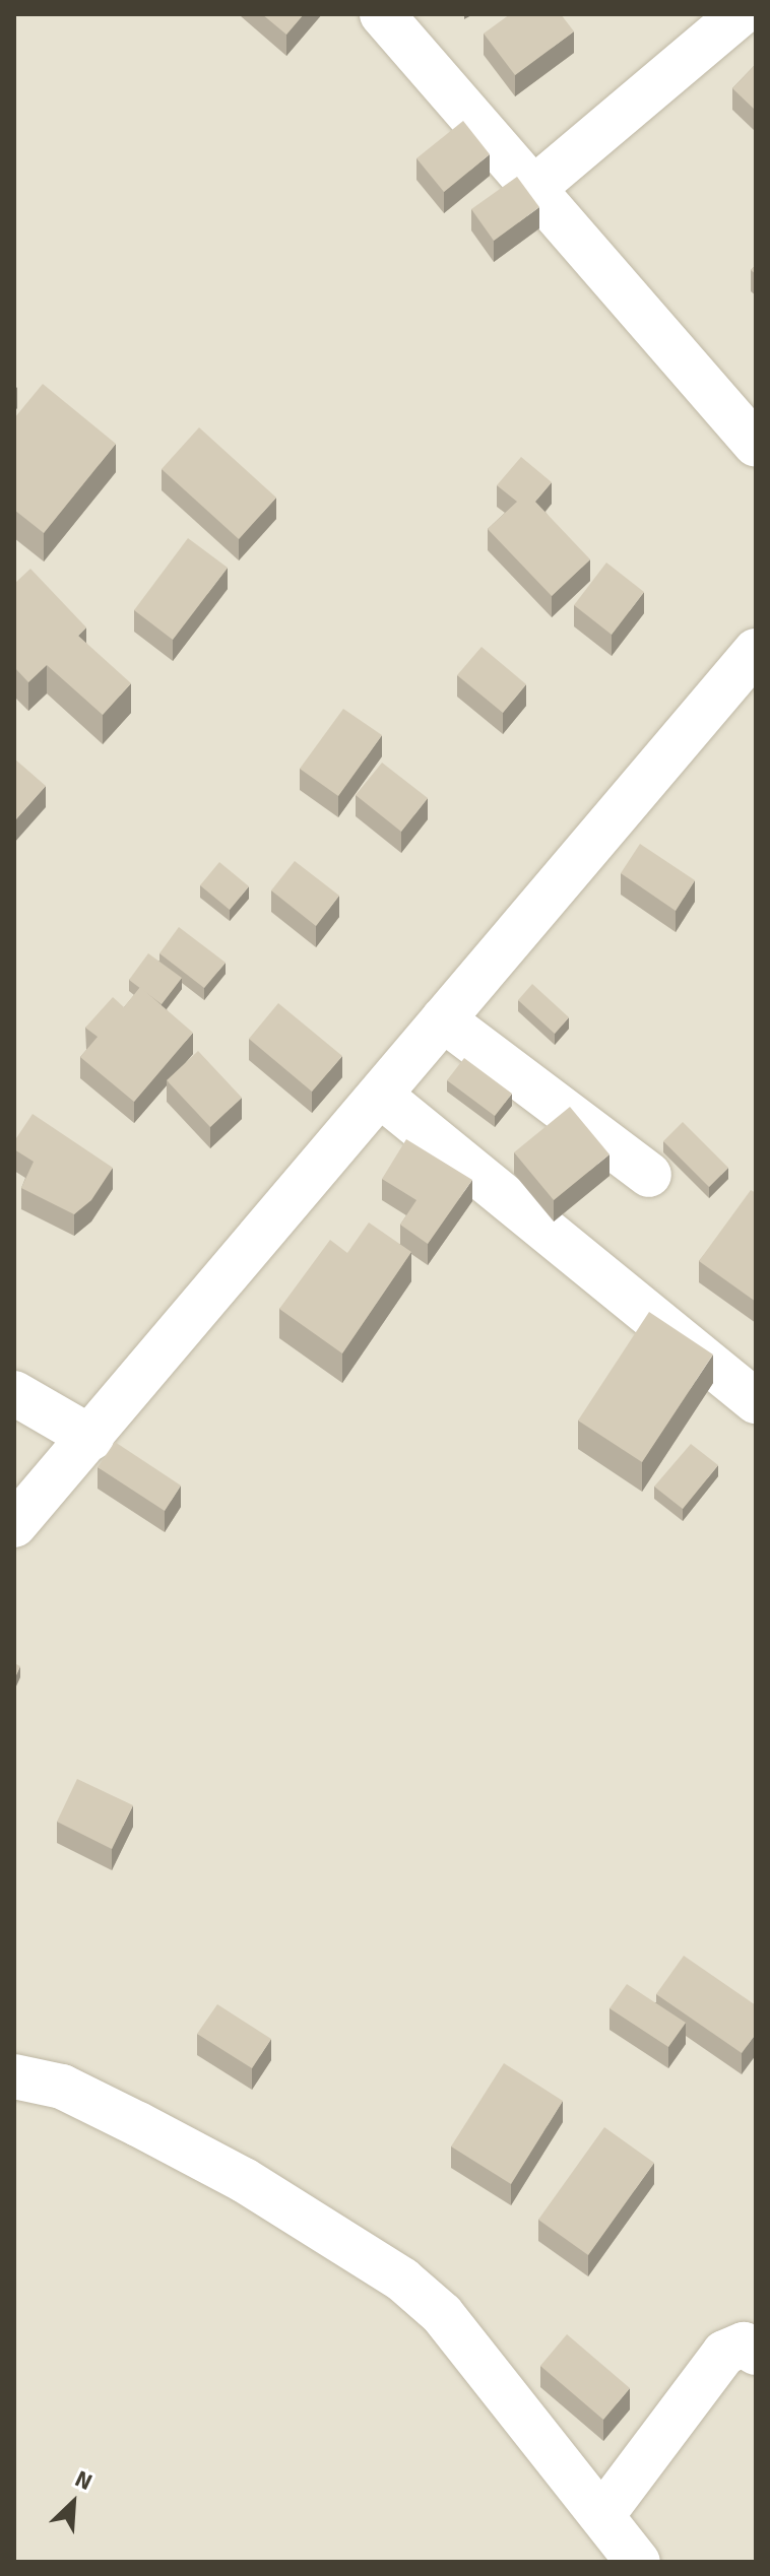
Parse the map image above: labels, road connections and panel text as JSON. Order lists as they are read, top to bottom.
{
  "north": "top right"
}
